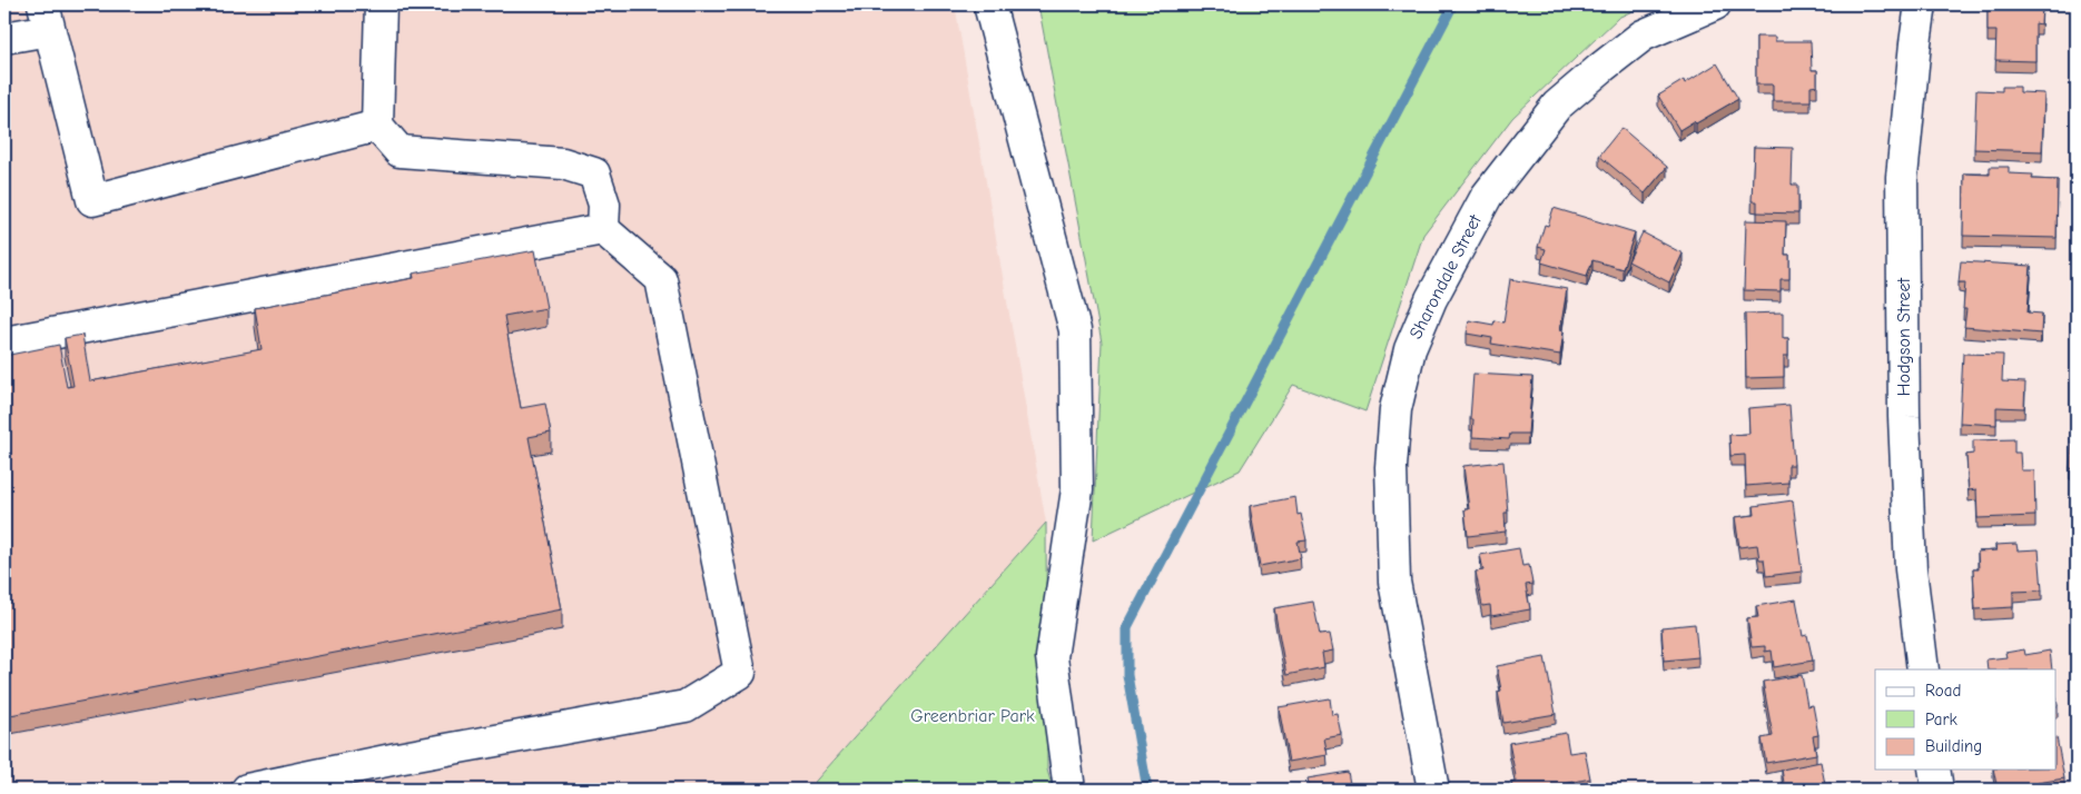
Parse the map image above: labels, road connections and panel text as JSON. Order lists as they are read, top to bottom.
{
  "streets": {
    "street": ["Sharondale Street", "Hodgson Street"]
  },
  "parks": ["Greenbriar Park"],
  "legend": ["Road", "Park", "Building"]
}
